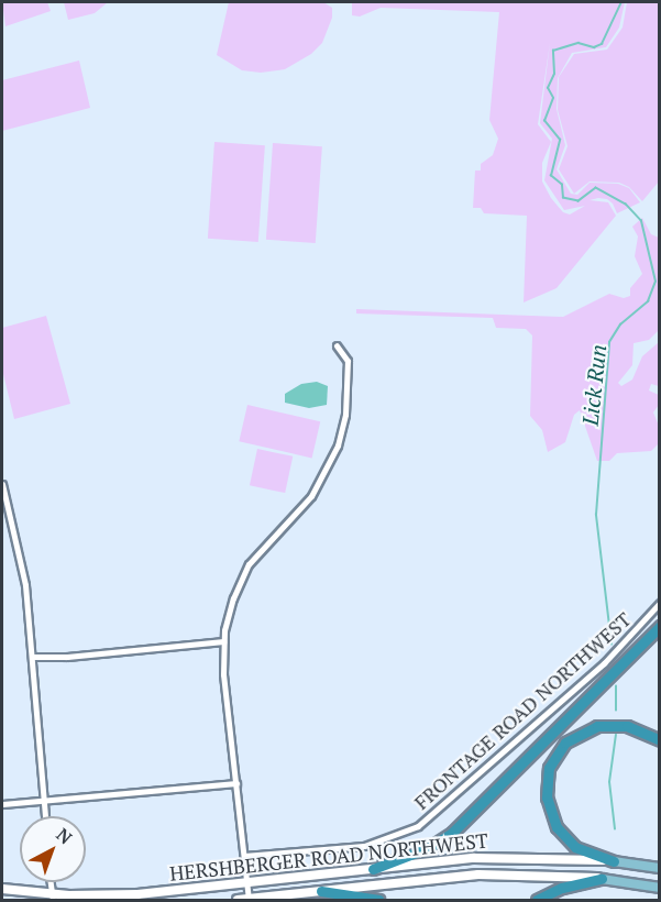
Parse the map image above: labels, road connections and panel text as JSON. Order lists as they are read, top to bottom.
{
  "streets": {
    "main road": ["HERSHBERGER ROAD NORTHWEST"],
    "street": ["FRONTAGE ROAD NORTHWEST"]
  },
  "water": ["Lick Run"],
  "north": "top right"
}
